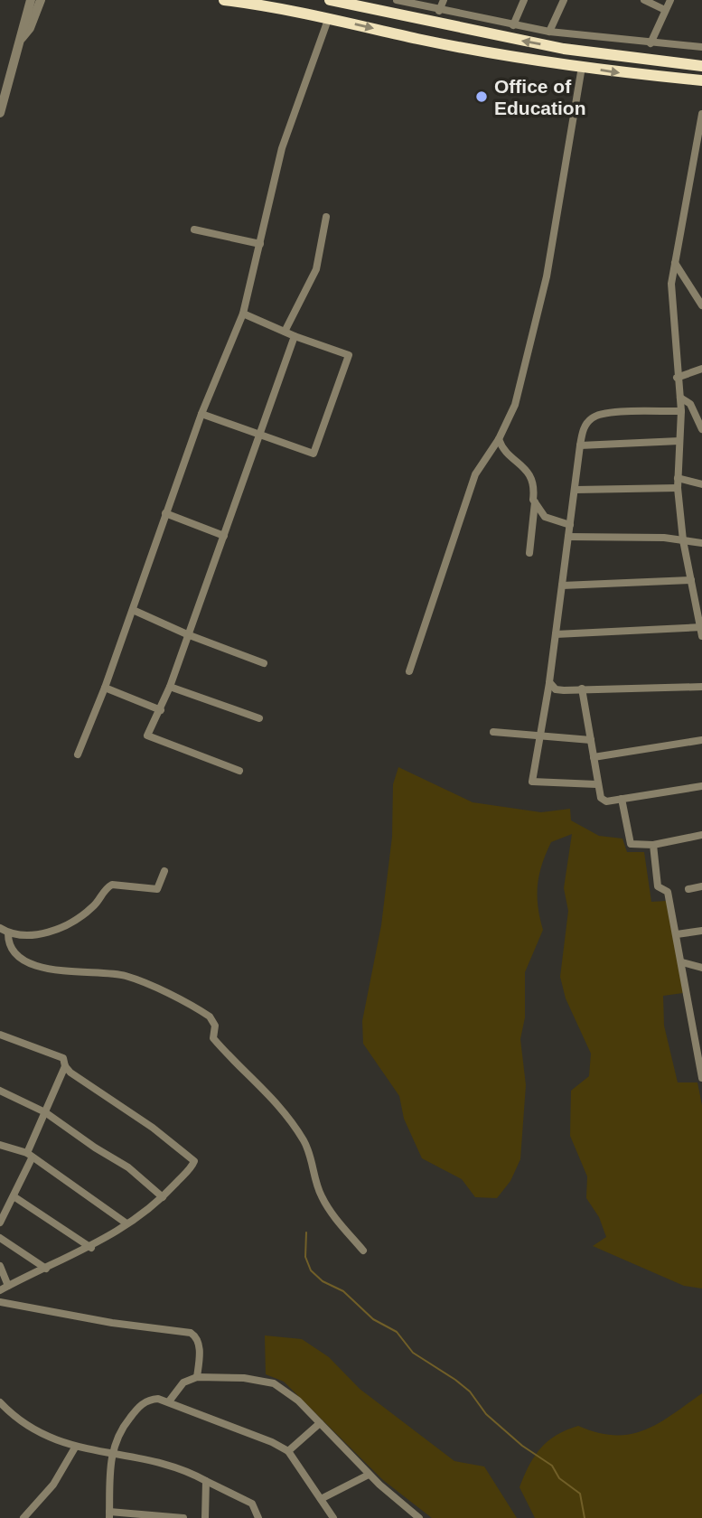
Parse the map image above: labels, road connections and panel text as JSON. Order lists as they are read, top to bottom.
{
  "places": ["Office of Education"]
}
